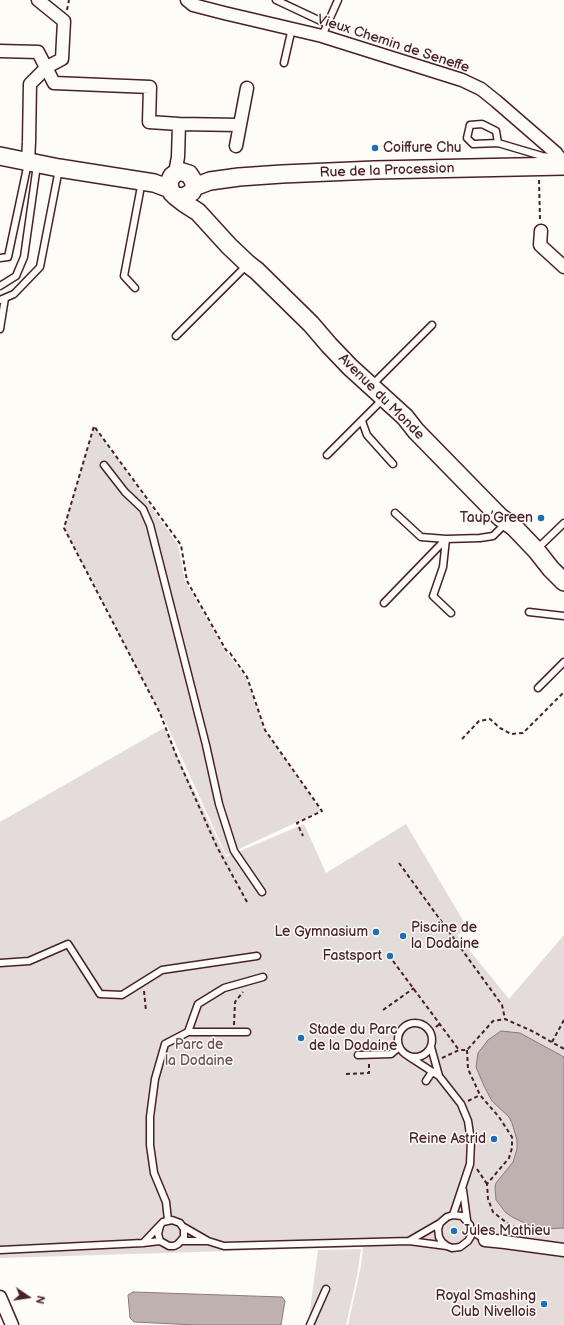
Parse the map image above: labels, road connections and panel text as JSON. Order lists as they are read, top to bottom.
{
  "streets": {
    "street": ["Vieux Chemin de Seneffe", "Rue de la Procession", "Avenue du Monde"]
  },
  "crossings": [
    ["Vieux Chemin de Seneffe", "Rue de la Procession"],
    ["Rue de la Procession", "Avenue du Monde"]
  ],
  "parks": ["Parc de la Dodaine"],
  "places": [
    "Coiffure Chu",
    "Taup’Green",
    "Le Gymnasium",
    "Piscine de la Dodaine",
    "Fastsport",
    "Stade du Parc de la Dodaine",
    "Reine Astrid",
    "Jules Mathieu",
    "Royal Smashing Club Nivellois"
  ],
  "north": "right"
}
